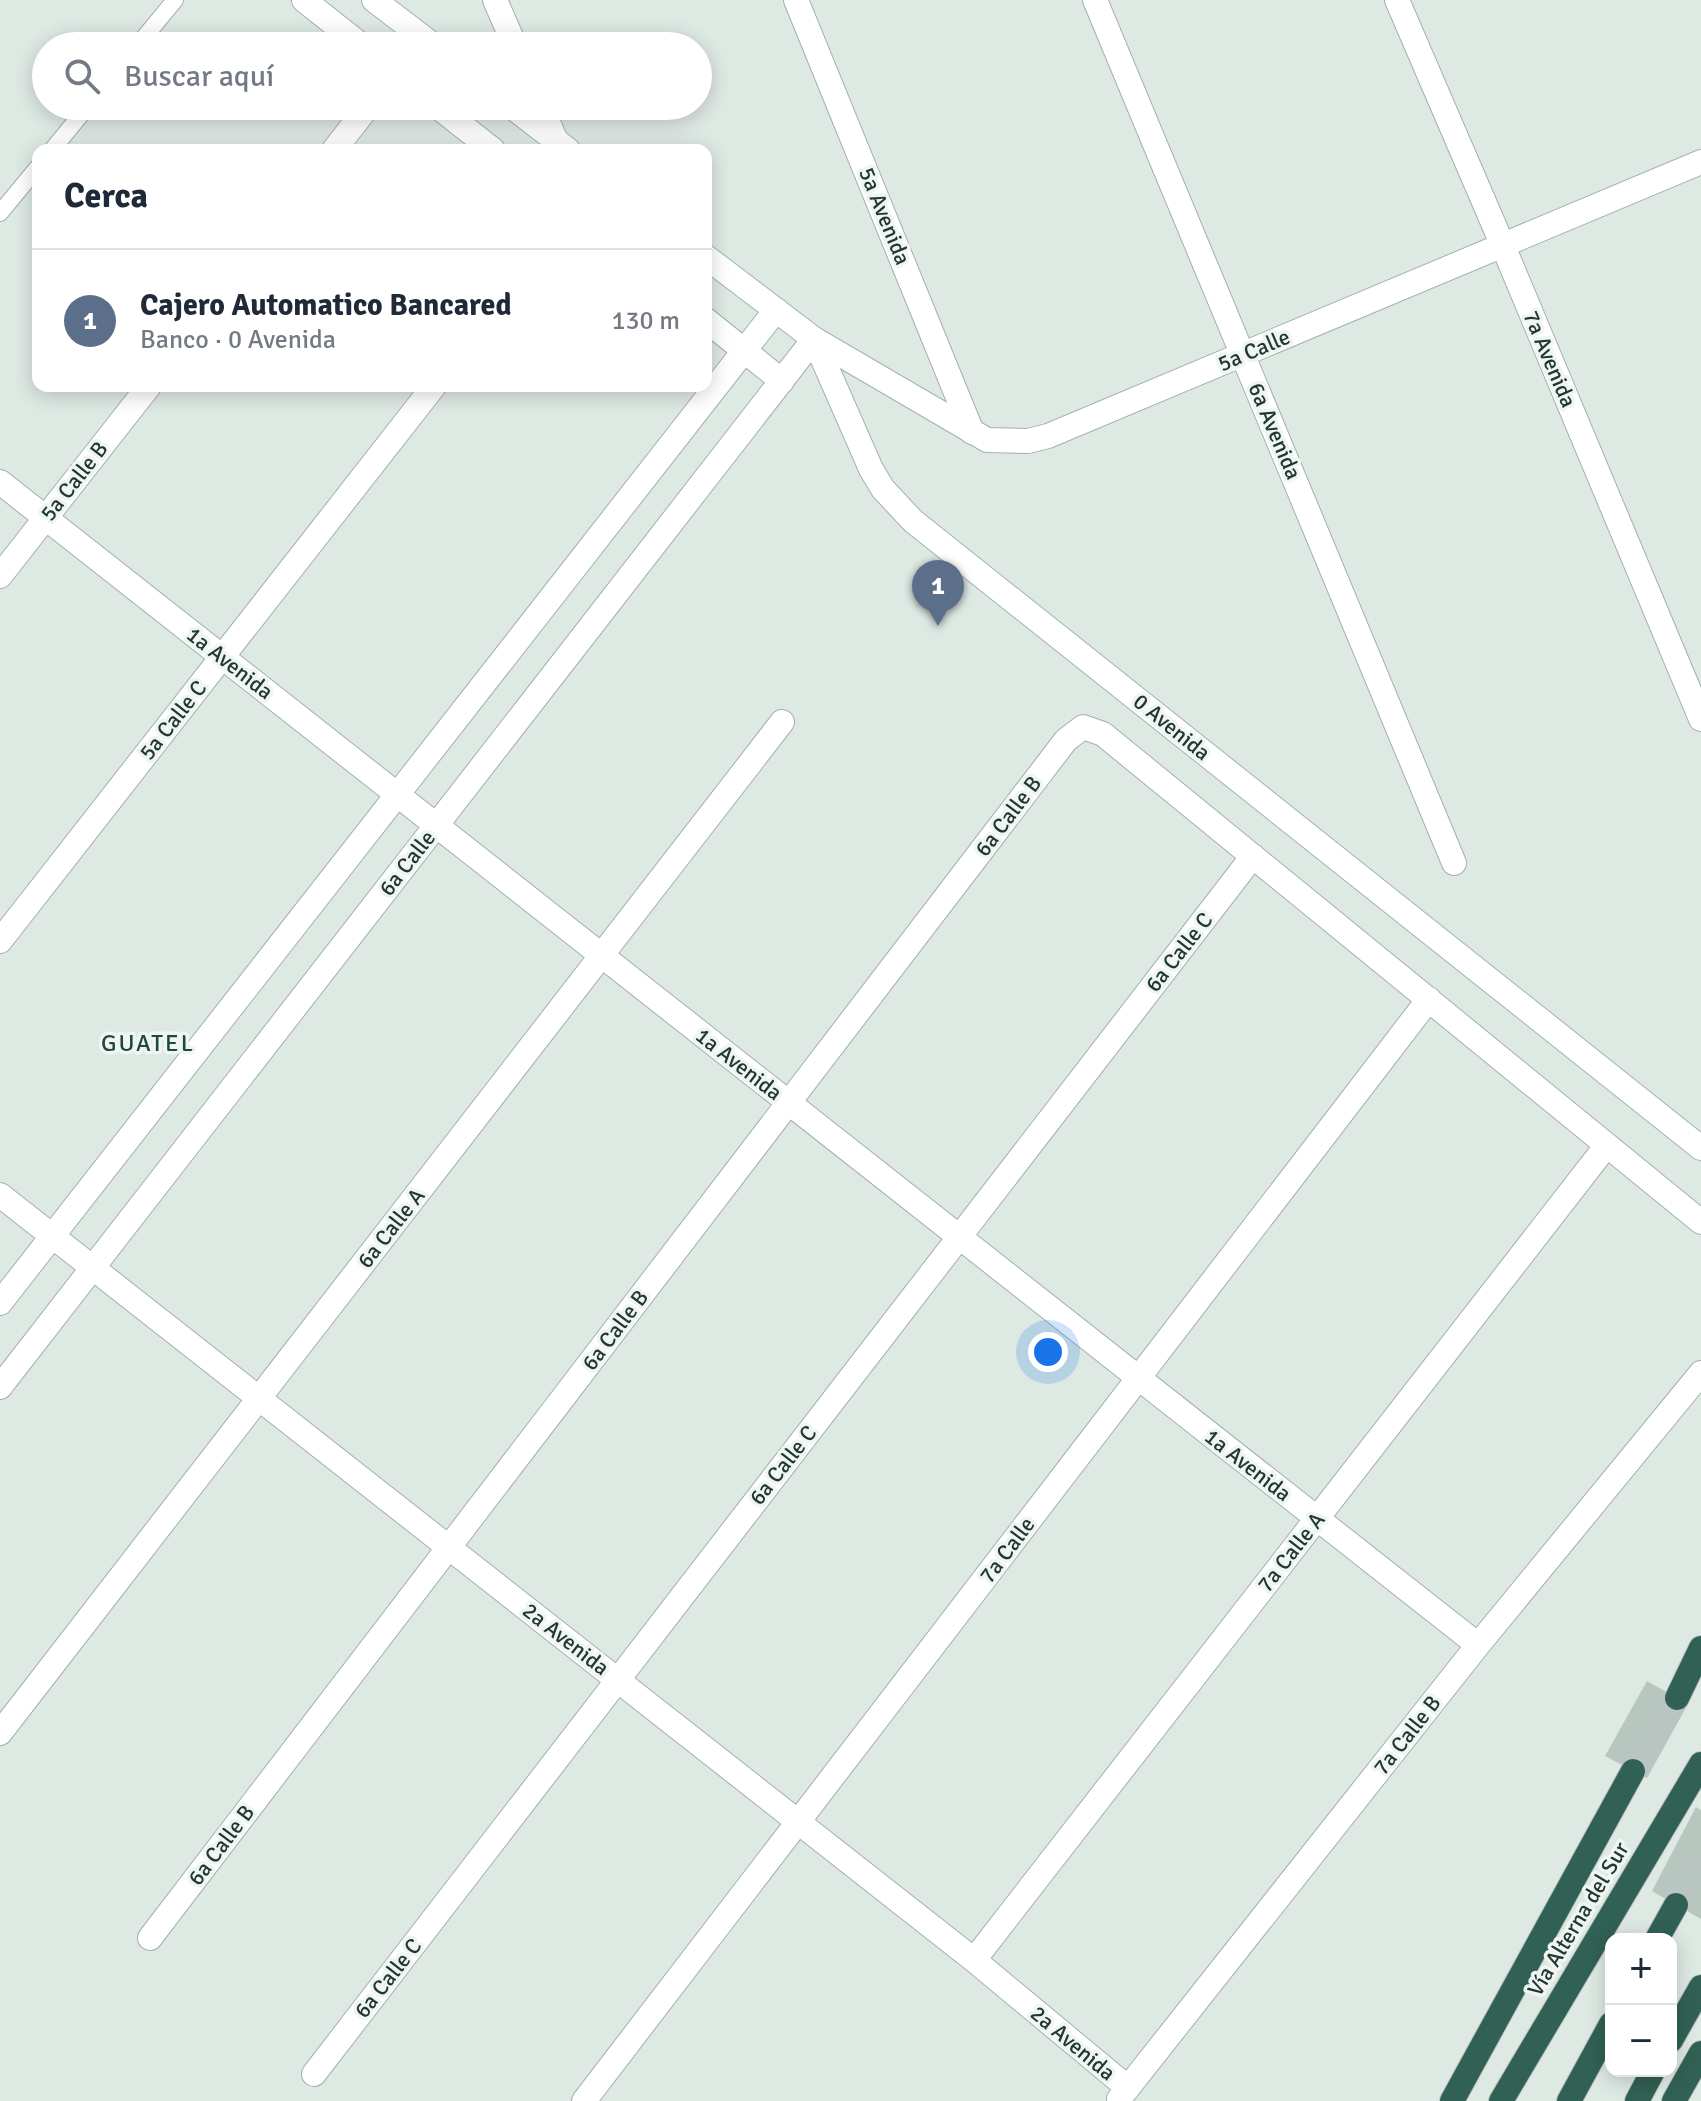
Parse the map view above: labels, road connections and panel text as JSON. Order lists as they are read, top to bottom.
{
  "streets": {
    "highway": ["Vía Alterna del Sur"],
    "street": [
      "5a Avenida",
      "5a Calle",
      "7a Avenida",
      "6a Avenida",
      "5a Calle B",
      "1a Avenida",
      "5a Calle C",
      "0 Avenida",
      "6a Calle B",
      "6a Calle",
      "6a Calle C",
      "6a Calle A",
      "7a Calle",
      "7a Calle A",
      "2a Avenida",
      "7a Calle B"
    ]
  },
  "crossings": [
    ["5a Avenida", "5a Calle"],
    ["5a Calle", "7a Avenida"],
    ["5a Calle", "6a Avenida"],
    ["5a Calle", "0 Avenida"],
    ["5a Calle", "6a Calle"],
    ["5a Calle B", "1a Avenida"],
    ["1a Avenida", "5a Calle C"],
    ["1a Avenida", "6a Calle B"],
    ["1a Avenida", "6a Calle"],
    ["1a Avenida", "6a Calle C"],
    ["1a Avenida", "6a Calle A"],
    ["1a Avenida", "7a Calle"],
    ["1a Avenida", "7a Calle A"],
    ["1a Avenida", "7a Calle B"],
    ["0 Avenida", "6a Calle"],
    ["6a Calle B", "6a Calle C"],
    ["6a Calle B", "2a Avenida"],
    ["6a Calle", "2a Avenida"],
    ["6a Calle C", "2a Avenida"],
    ["6a Calle A", "2a Avenida"],
    ["7a Calle", "2a Avenida"],
    ["7a Calle A", "2a Avenida"],
    ["2a Avenida", "7a Calle B"]
  ],
  "districts": ["GUATEL"],
  "page": {
    "search": "Buscar aquí",
    "heading": "Cerca",
    "list": [
      {
        "mark": "1",
        "name": "Cajero Automatico Bancared",
        "note": "Banco · 0 Avenida",
        "value": "130 m"
      }
    ],
    "pins": "1",
    "map_buttons": ["+", "−"]
  }
}
